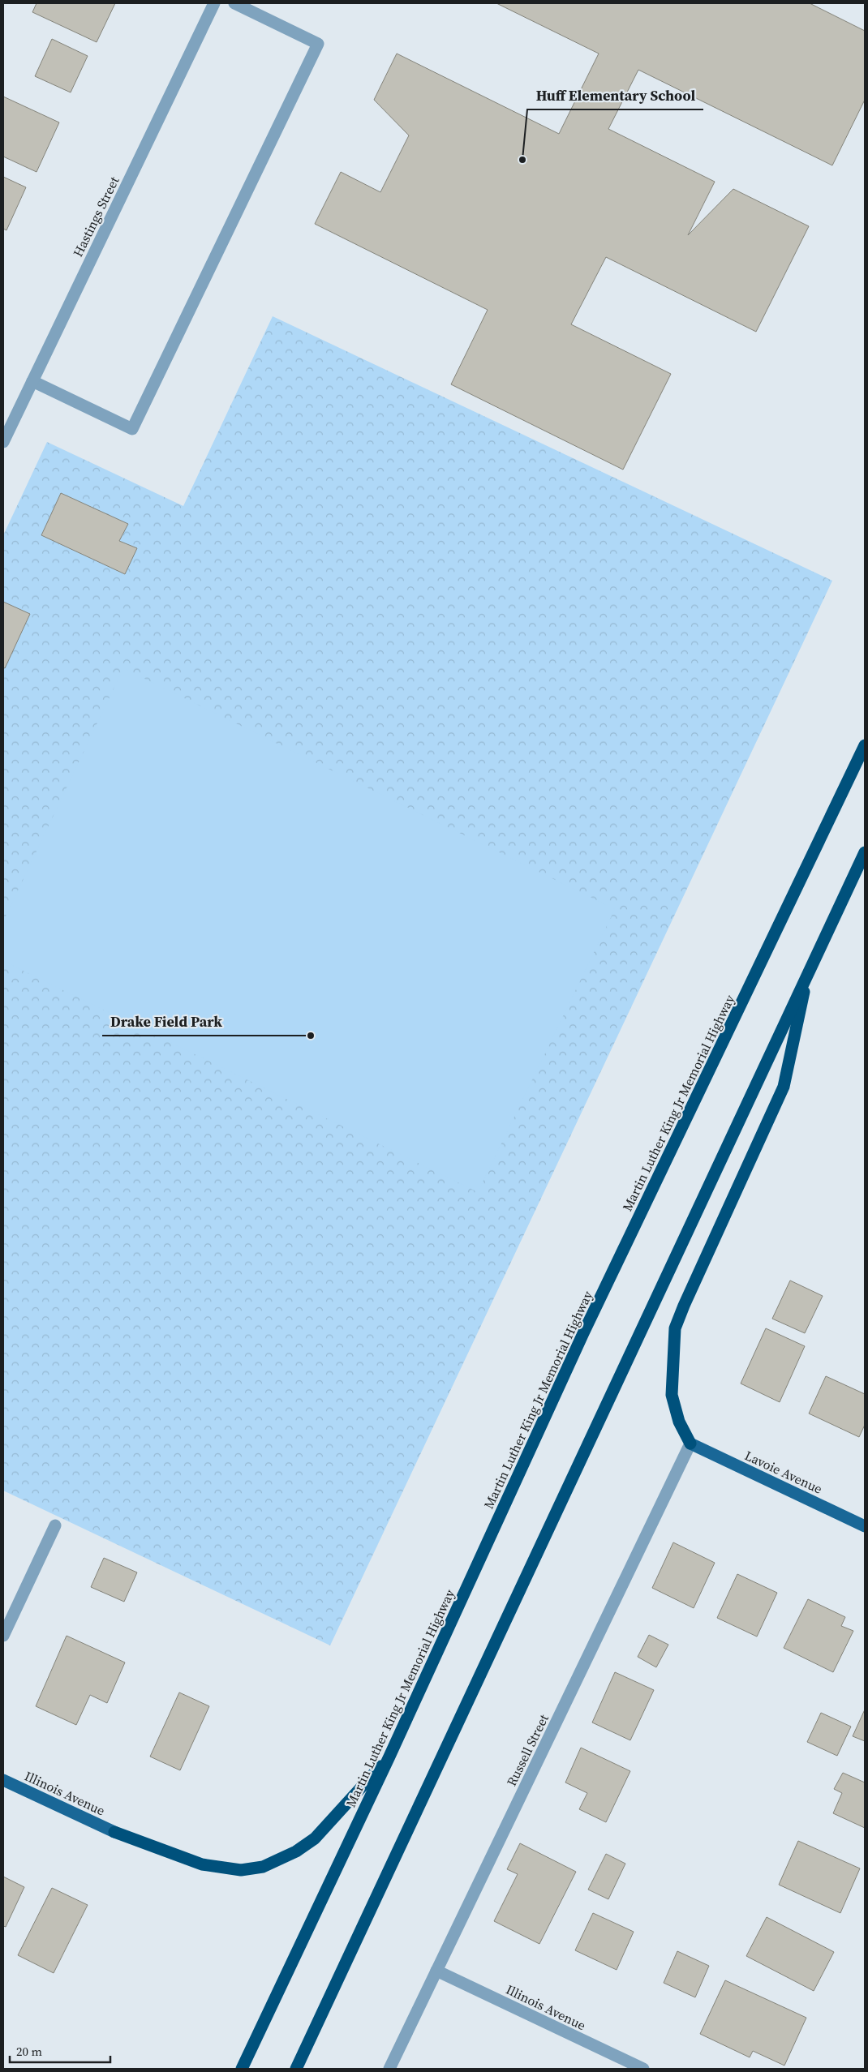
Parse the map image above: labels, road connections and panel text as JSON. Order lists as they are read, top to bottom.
{
  "streets": {
    "highway": ["Martin Luther King Jr Memorial Highway"],
    "main road": ["Lavoie Avenue", "Illinois Avenue"],
    "street": ["Hastings Street", "Russell Street"]
  },
  "crossings": [
    ["Lavoie Avenue", "Russell Street"],
    ["Russell Street", "Illinois Avenue"]
  ],
  "places": ["Huff Elementary School", "Drake Field Park"],
  "scale_bar": "20 m"
}
